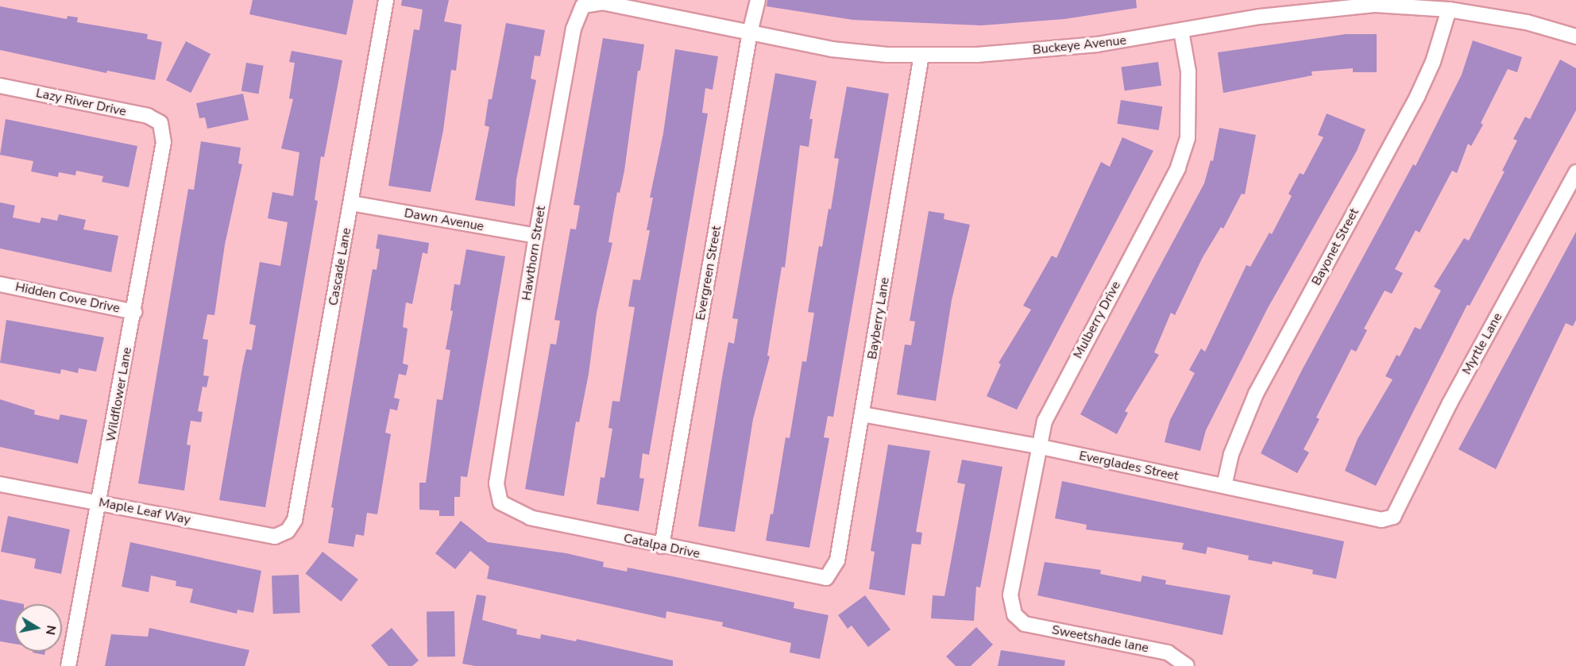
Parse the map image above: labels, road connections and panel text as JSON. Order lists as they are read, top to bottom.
{
  "streets": {
    "street": [
      "Buckeye Avenue",
      "Lazy River Drive",
      "Dawn Avenue",
      "Bayonet Street",
      "Hawthorn Street",
      "Cascade Lane",
      "Evergreen Street",
      "Hidden Cove Drive",
      "Bayberry Lane",
      "Mulberry Drive",
      "Myrtle Lane",
      "Wildflower Lane",
      "Everglades Street",
      "Maple Leaf Way",
      "Catalpa Drive",
      "Sweetshade lane"
    ]
  },
  "crossings": [
    ["Buckeye Avenue", "Bayonet Street"],
    ["Buckeye Avenue", "Hawthorn Street"],
    ["Buckeye Avenue", "Evergreen Street"],
    ["Buckeye Avenue", "Bayberry Lane"],
    ["Buckeye Avenue", "Mulberry Drive"],
    ["Lazy River Drive", "Wildflower Lane"],
    ["Dawn Avenue", "Hawthorn Street"],
    ["Dawn Avenue", "Cascade Lane"],
    ["Bayonet Street", "Everglades Street"],
    ["Hawthorn Street", "Catalpa Drive"],
    ["Cascade Lane", "Maple Leaf Way"],
    ["Evergreen Street", "Catalpa Drive"],
    ["Hidden Cove Drive", "Wildflower Lane"],
    ["Bayberry Lane", "Everglades Street"],
    ["Bayberry Lane", "Catalpa Drive"],
    ["Mulberry Drive", "Everglades Street"],
    ["Mulberry Drive", "Sweetshade lane"],
    ["Myrtle Lane", "Everglades Street"],
    ["Wildflower Lane", "Maple Leaf Way"]
  ],
  "north": "right"
}
